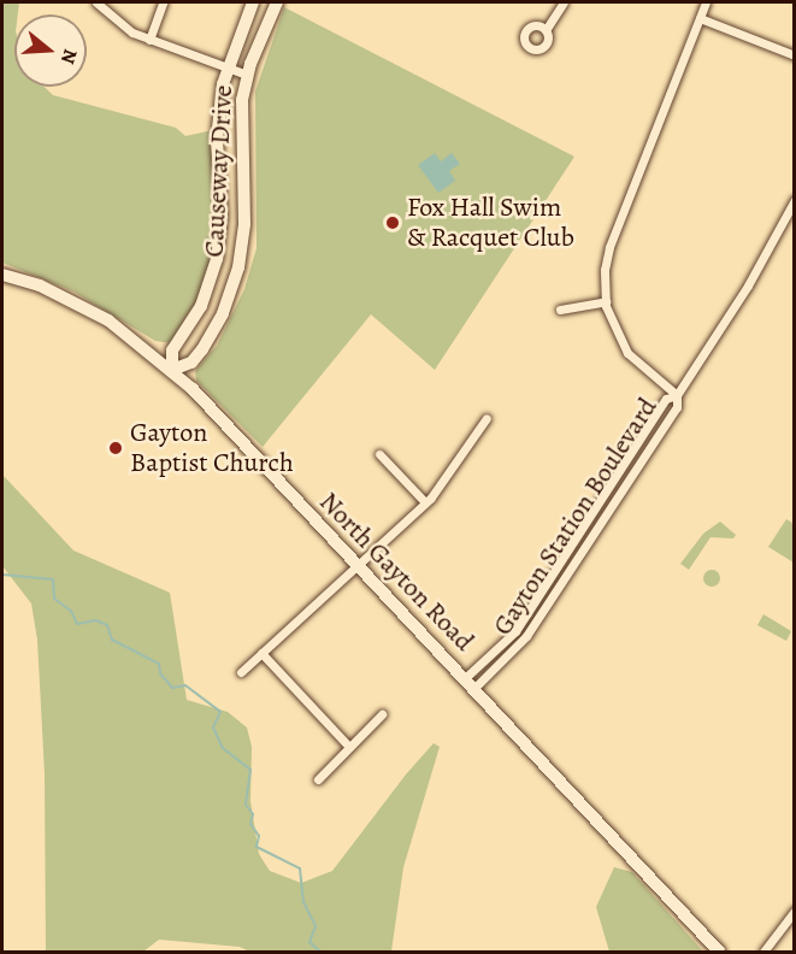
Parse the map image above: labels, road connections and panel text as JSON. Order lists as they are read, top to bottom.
{
  "streets": {
    "street": ["Causeway Drive", "Gayton Station Boulevard", "North Gayton Road"]
  },
  "crossings": [
    ["Causeway Drive", "North Gayton Road"],
    ["Gayton Station Boulevard", "North Gayton Road"]
  ],
  "places": ["Fox Hall Swim & Racquet Club", "Gayton Baptist Church"],
  "north": "right"
}
